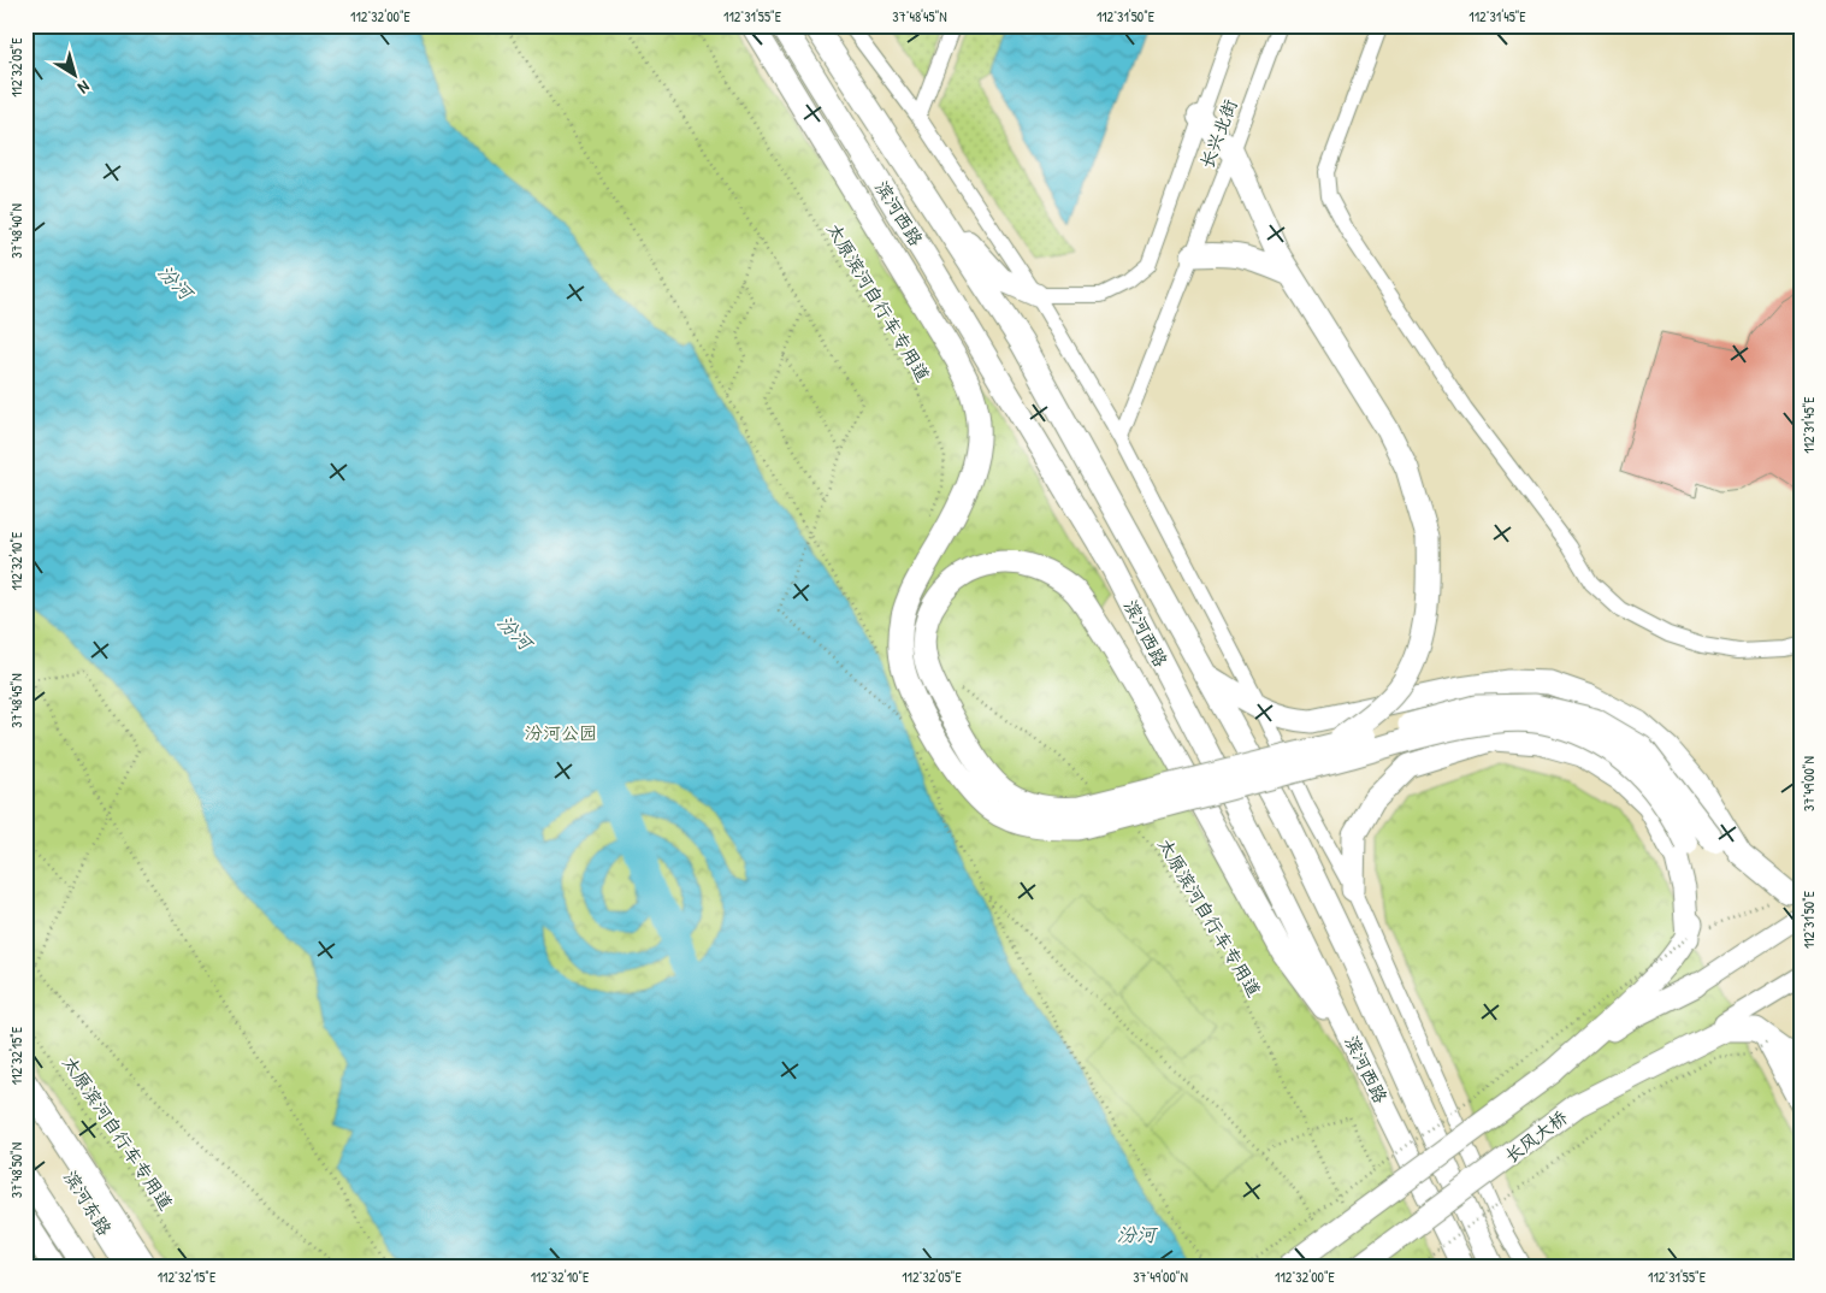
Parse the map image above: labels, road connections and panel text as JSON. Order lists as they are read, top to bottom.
{
  "streets": {
    "highway": ["滨河西路", "长风大桥", "滨河东路"],
    "street": ["长兴北街"],
    "path": ["太原滨河自行车专用道"]
  },
  "water": ["汾河"],
  "parks": ["汾河公园"],
  "north": "bottom right",
  "coordinates": [
    "112°32'00\"E",
    "112°31'55\"E",
    "37°48'45\"N",
    "112°31'50\"E",
    "112°31'45\"E",
    "112°32'05\"E",
    "37°48'40\"N",
    "112°32'10\"E",
    "37°49'00\"N",
    "112°32'15\"E",
    "37°48'50\"N"
  ]
}
